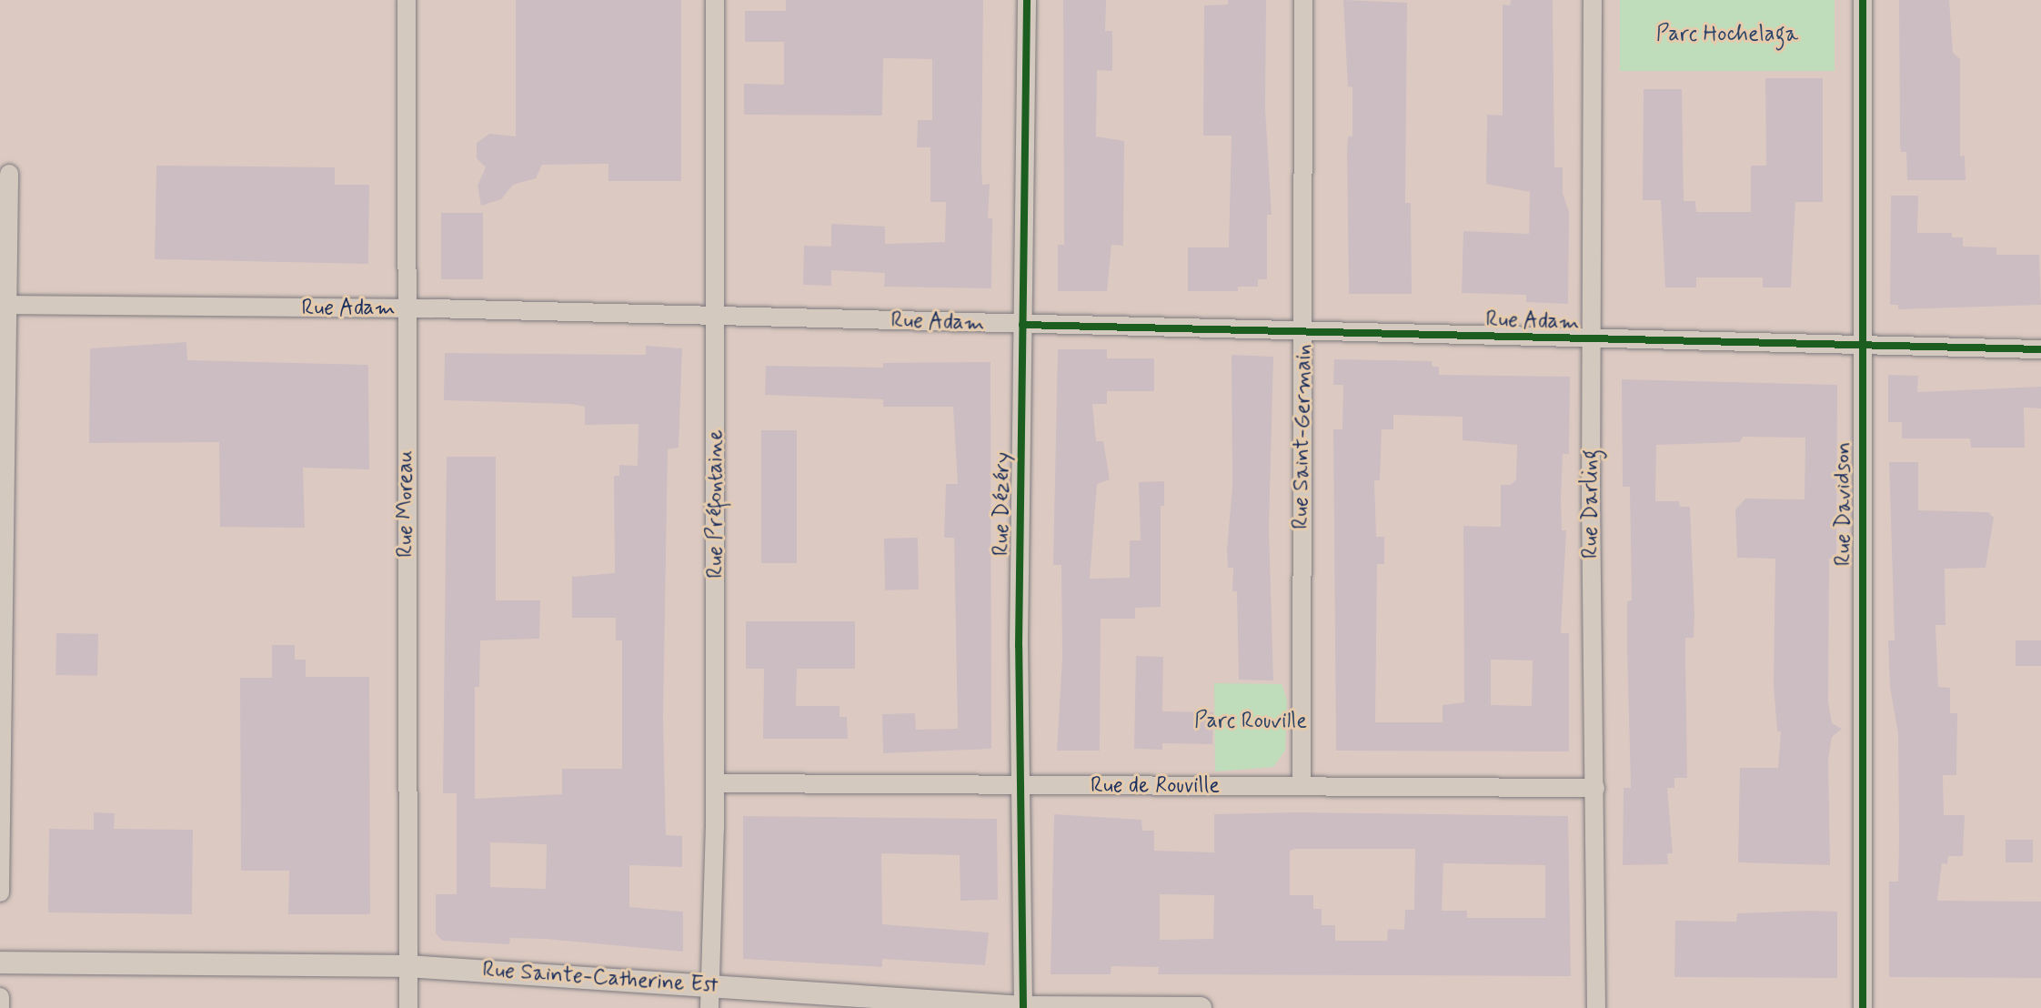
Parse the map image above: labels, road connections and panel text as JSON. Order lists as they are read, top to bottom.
{
  "streets": {
    "street": [
      "Rue Adam",
      "Rue Saint-Germain",
      "Rue Moreau",
      "Rue Préfontaine",
      "Rue Dézéry",
      "Rue Darling",
      "Rue Davidson",
      "Rue de Rouville",
      "Rue Sainte-Catherine Est"
    ]
  },
  "crossings": [
    ["Rue Adam", "Rue Saint-Germain"],
    ["Rue Adam", "Rue Moreau"],
    ["Rue Adam", "Rue Préfontaine"],
    ["Rue Adam", "Rue Dézéry"],
    ["Rue Adam", "Rue Darling"],
    ["Rue Adam", "Rue Davidson"],
    ["Rue Saint-Germain", "Rue de Rouville"],
    ["Rue Moreau", "Rue Sainte-Catherine Est"],
    ["Rue Préfontaine", "Rue de Rouville"],
    ["Rue Préfontaine", "Rue Sainte-Catherine Est"],
    ["Rue Dézéry", "Rue de Rouville"],
    ["Rue Dézéry", "Rue Sainte-Catherine Est"],
    ["Rue Darling", "Rue de Rouville"]
  ],
  "parks": ["Parc Hochelaga", "Parc Rouville"]
}
